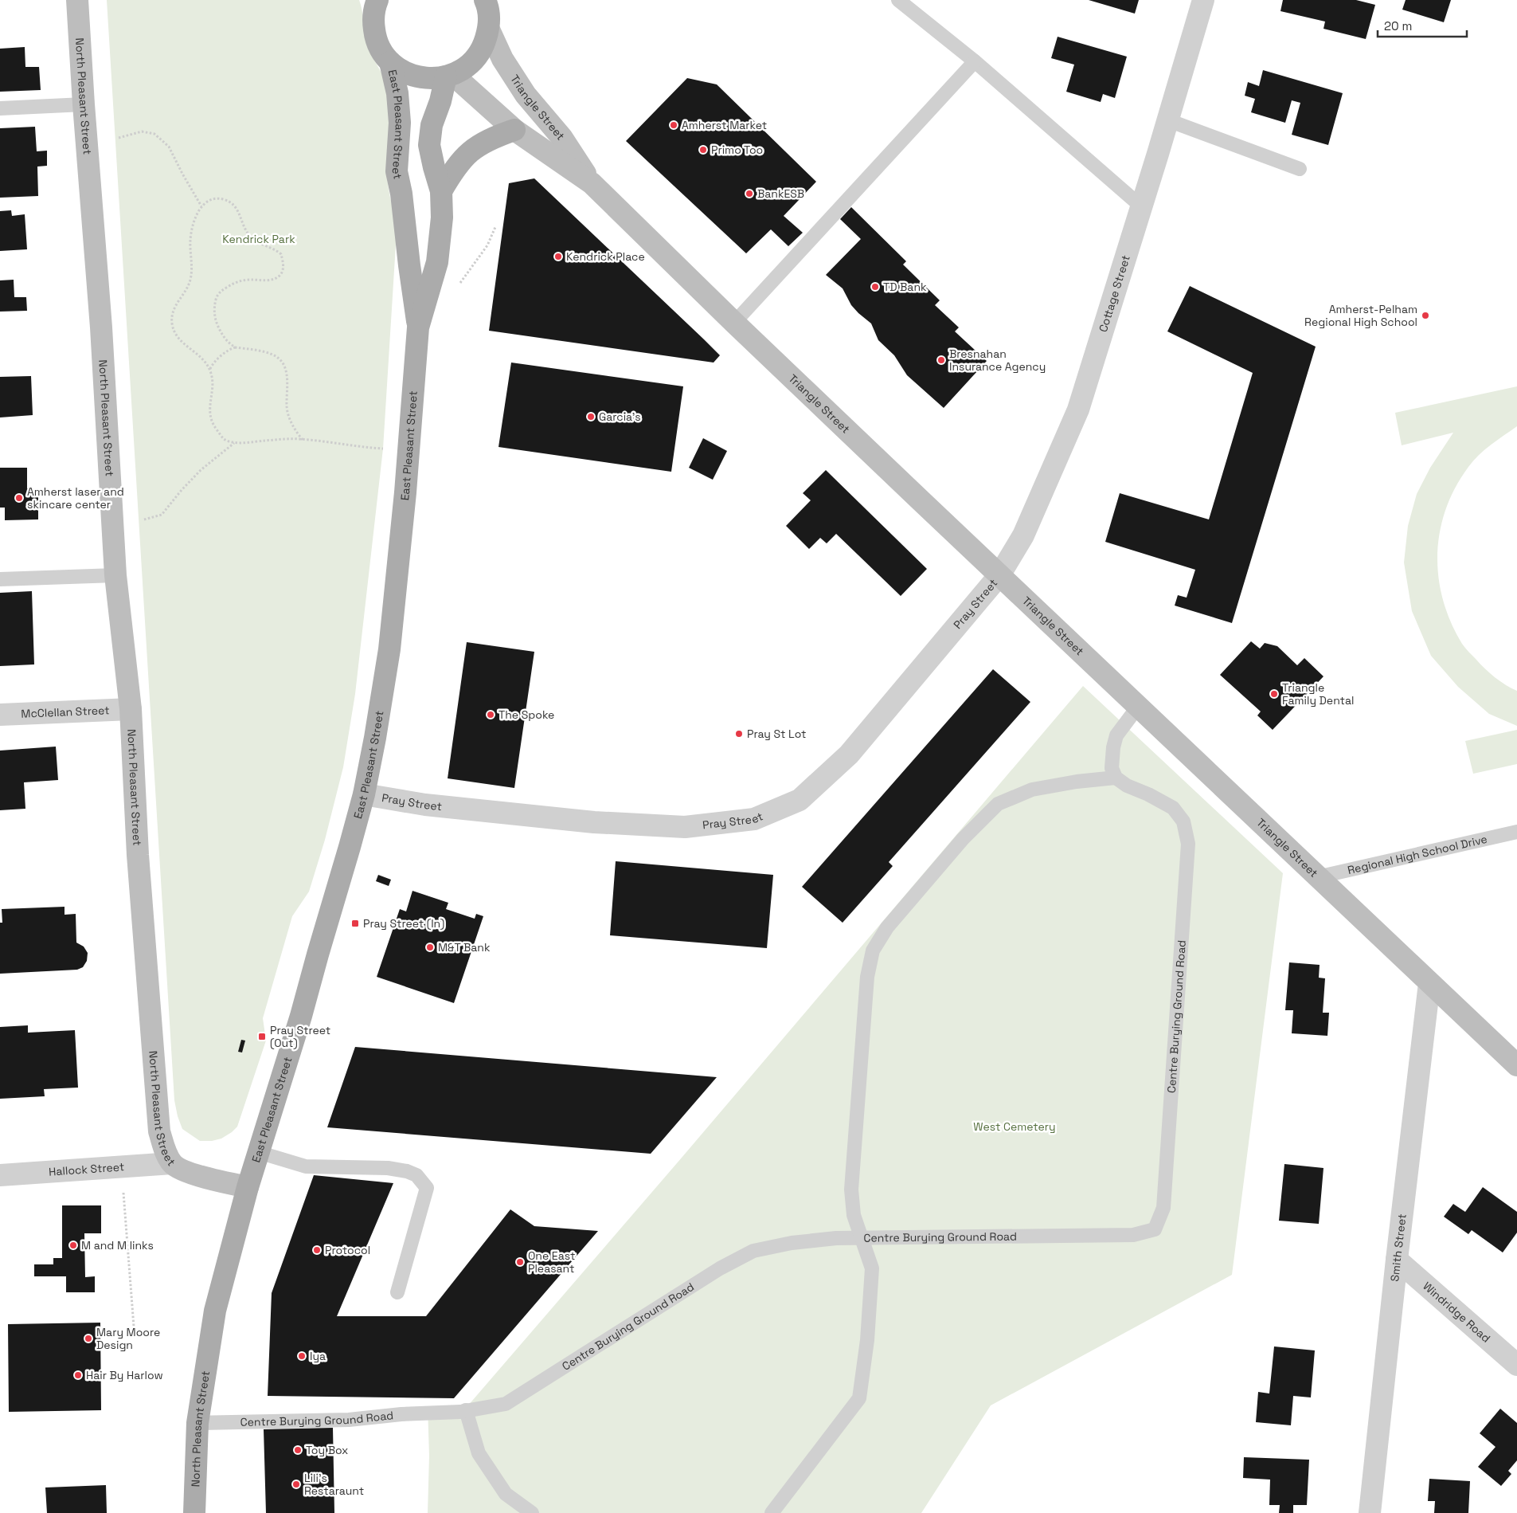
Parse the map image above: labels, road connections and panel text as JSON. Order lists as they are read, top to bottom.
{
  "streets": {
    "main road": ["North Pleasant Street", "Triangle Street", "East Pleasant Street"],
    "street": [
      "Cottage Street",
      "Pray Street",
      "McClellan Street",
      "Hallock Street",
      "Smith Street",
      "Windridge Road"
    ],
    "lane": ["Regional High School Drive", "Centre Burying Ground Road"]
  },
  "crossings": [
    ["North Pleasant Street", "East Pleasant Street"],
    ["North Pleasant Street", "McClellan Street"],
    ["North Pleasant Street", "Centre Burying Ground Road"],
    ["North Pleasant Street", "Hallock Street"],
    ["Triangle Street", "East Pleasant Street"],
    ["Triangle Street", "Cottage Street"],
    ["Triangle Street", "Pray Street"],
    ["Triangle Street", "Regional High School Drive"],
    ["Triangle Street", "Smith Street"],
    ["East Pleasant Street", "Pray Street"],
    ["Cottage Street", "Pray Street"],
    ["Smith Street", "Windridge Road"]
  ],
  "parks": ["Kendrick Park", "West Cemetery"],
  "places": {
    "other": [
      "Amherst Market",
      "Primo Too",
      "BankESB",
      "Kendrick Place",
      "TD Bank",
      "Amherst-Pelham Regional High School",
      "Bresnahan Insurance Agency",
      "Garcia’s",
      "Amherst laser and skincare center",
      "Triangle Family Dental",
      "The Spoke",
      "Pray St Lot",
      "M&T Bank",
      "M and M links",
      "Protocol",
      "One East Pleasant",
      "Mary Moore Design",
      "Iya",
      "Hair By Harlow",
      "Toy Box",
      "Lili’s Restaraunt"
    ],
    "transit": ["Pray Street (In)", "Pray Street (Out)"]
  },
  "scale_bar": "20 m"
}
